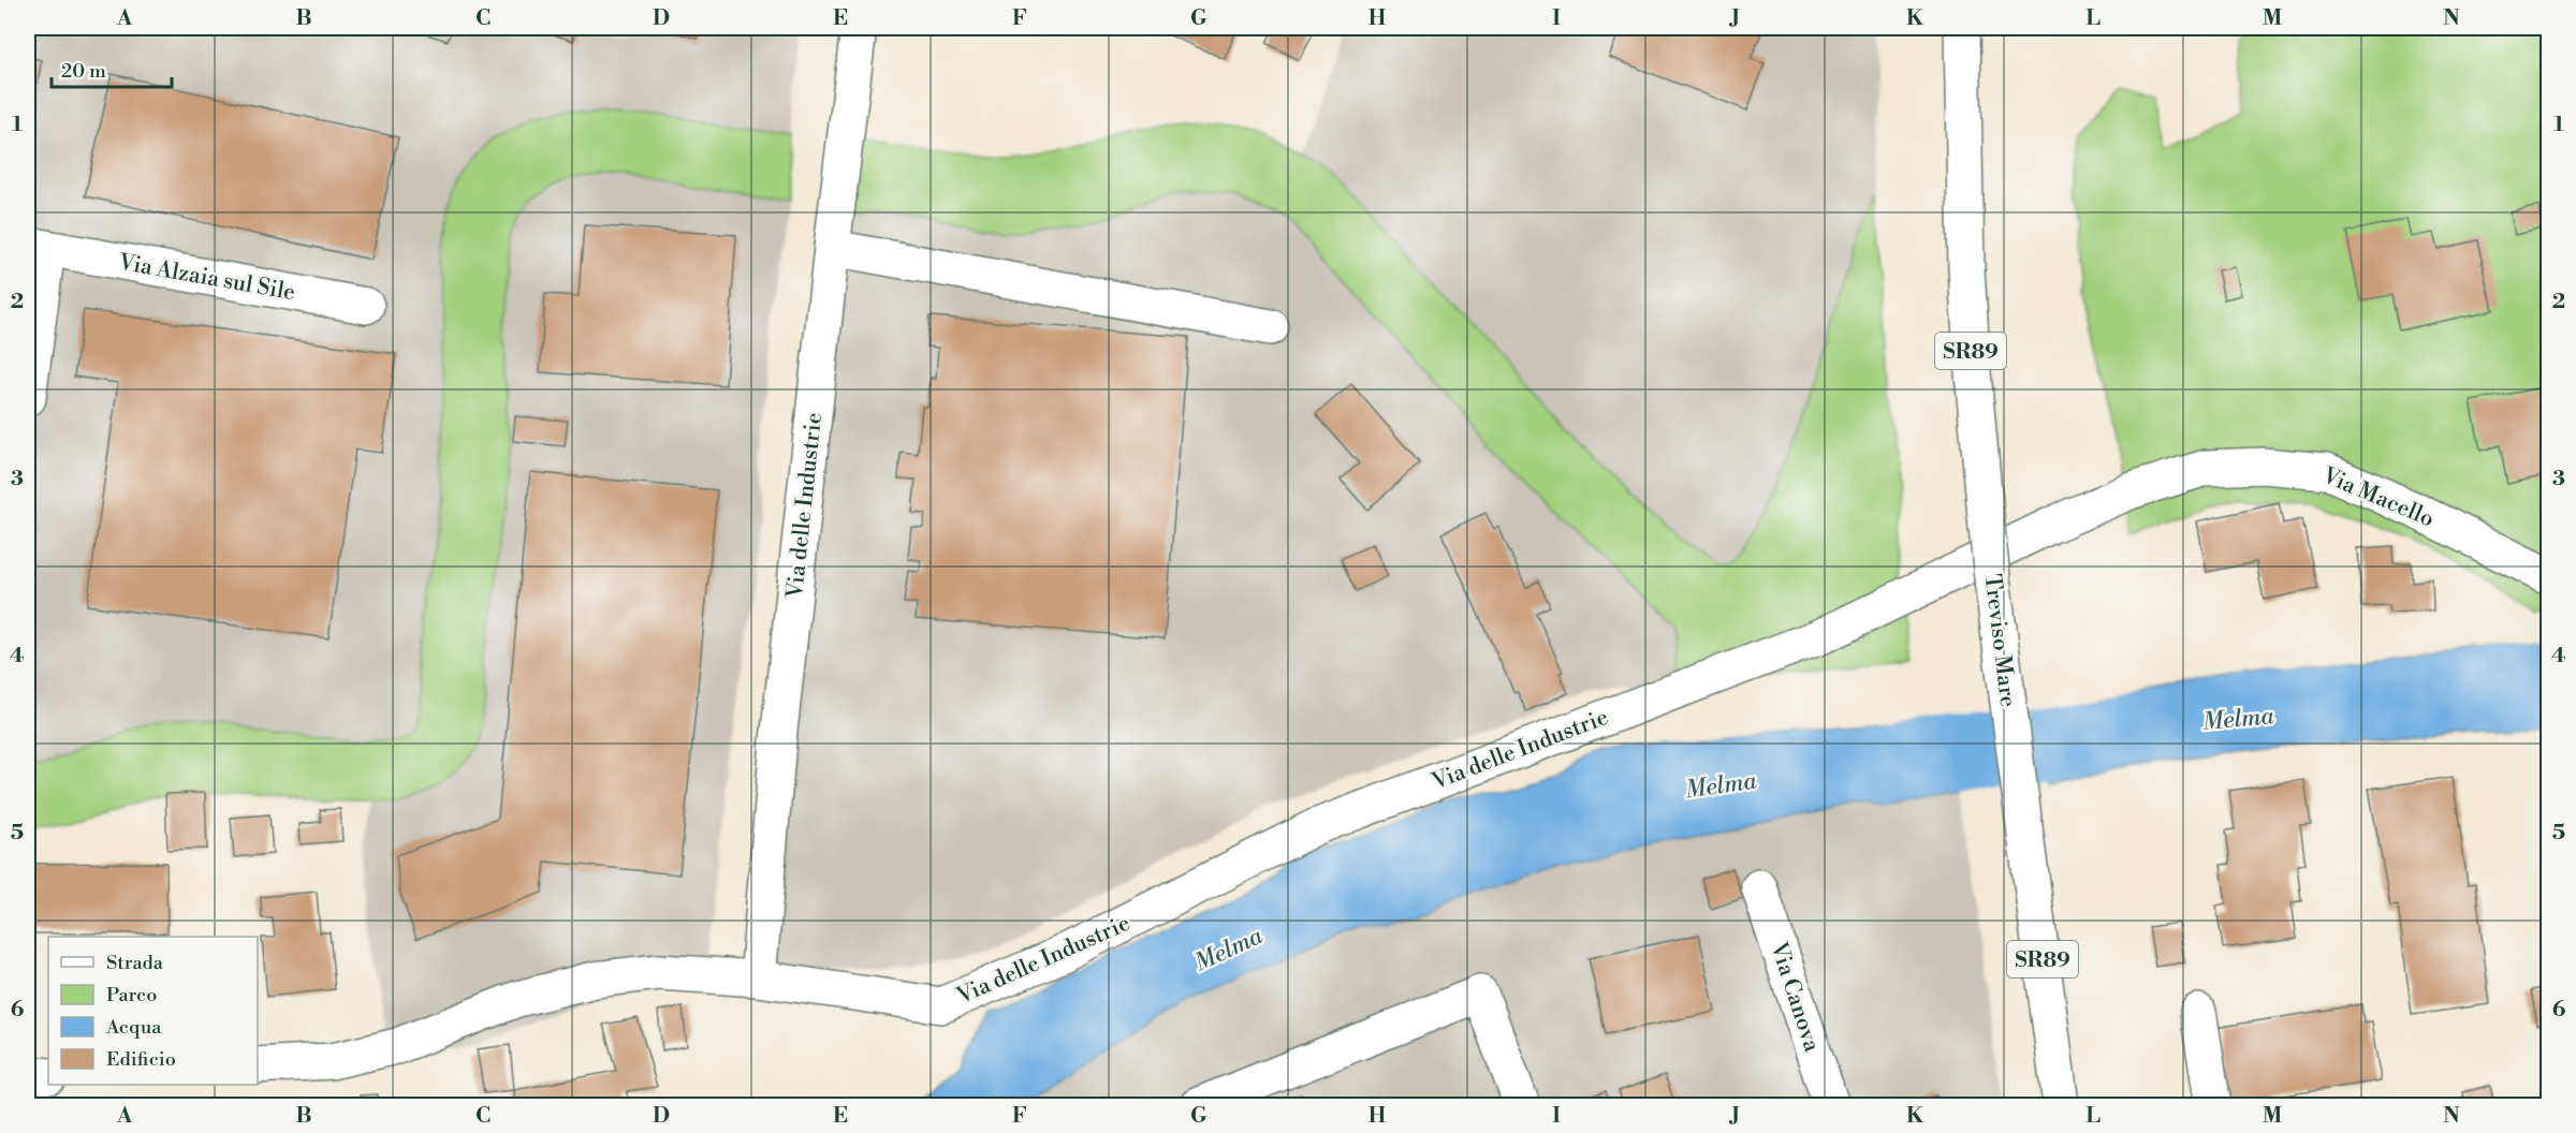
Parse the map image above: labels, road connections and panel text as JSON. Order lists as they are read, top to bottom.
{
  "streets": {
    "main road": [
      "Via Alzaia sul Sile",
      "SR89",
      "Via Macello",
      "Via delle Industrie",
      "Treviso Mare",
      "Via Canova"
    ]
  },
  "crossings": [
    ["Via Macello", "Via delle Industrie"]
  ],
  "water": ["Melma"],
  "legend": [
    "Strada",
    "Parco",
    "Acqua",
    "Edificio"
  ],
  "scale_bar": "20 m",
  "grid": {
    "columns": [
      "A",
      "B",
      "C",
      "D",
      "E",
      "F",
      "G",
      "H",
      "I",
      "J",
      "K",
      "L",
      "M",
      "N"
    ],
    "rows": [
      "1",
      "2",
      "3",
      "4",
      "5",
      "6"
    ]
  }
}
